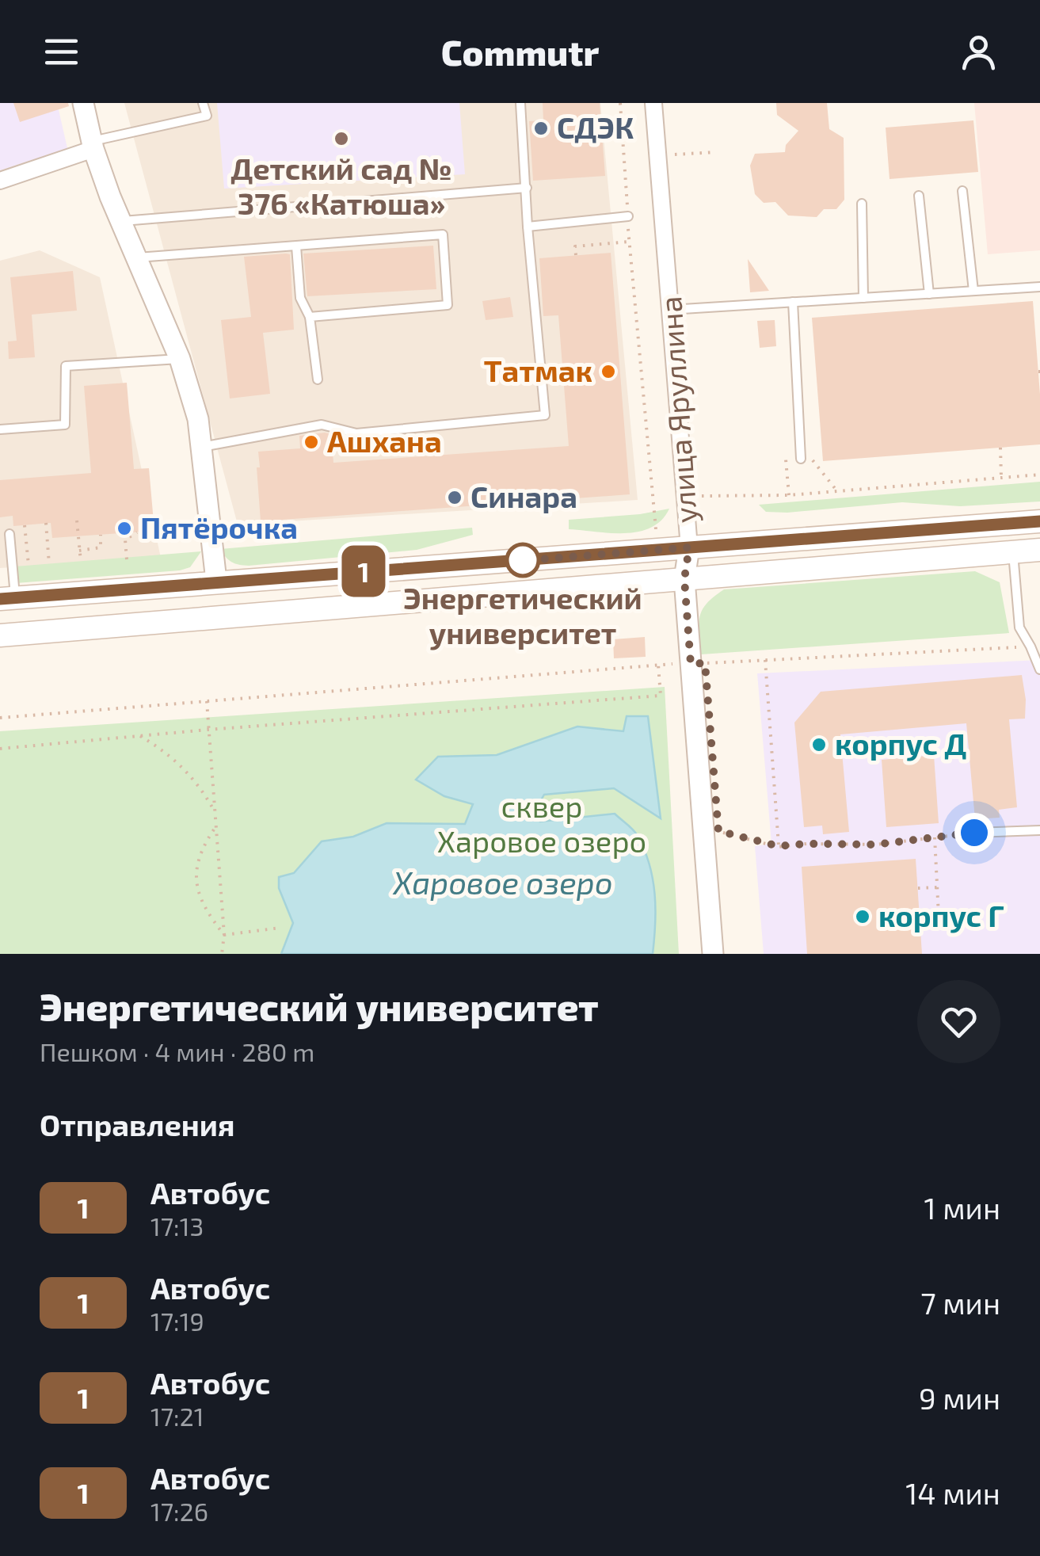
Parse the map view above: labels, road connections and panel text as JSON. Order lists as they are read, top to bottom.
{
  "streets": {
    "street": ["улица Яруллина"]
  },
  "water": ["Харовое озеро"],
  "parks": ["сквер Харовое озеро"],
  "places": [
    "СДЭК",
    "Детский сад № 376 «Катюша»",
    "Татмак",
    "Ашхана",
    "Синара",
    "Пятёрочка",
    "Энергетический университет",
    "корпус Д",
    "корпус Г"
  ],
  "lines": ["bus line 1"],
  "page": {
    "header": "Commutr",
    "on_map": "1",
    "heading": [
      ["Энергетический университет", "Пешком · 4 мин · 280 m"],
      "Отправления"
    ],
    "list": [
      {
        "mark": "1",
        "name": "Автобус",
        "note": "17:13",
        "value": "1 мин"
      },
      {
        "mark": "1",
        "name": "Автобус",
        "note": "17:19",
        "value": "7 мин"
      },
      {
        "mark": "1",
        "name": "Автобус",
        "note": "17:21",
        "value": "9 мин"
      },
      {
        "mark": "1",
        "name": "Автобус",
        "note": "17:26",
        "value": "14 мин"
      }
    ]
  }
}
